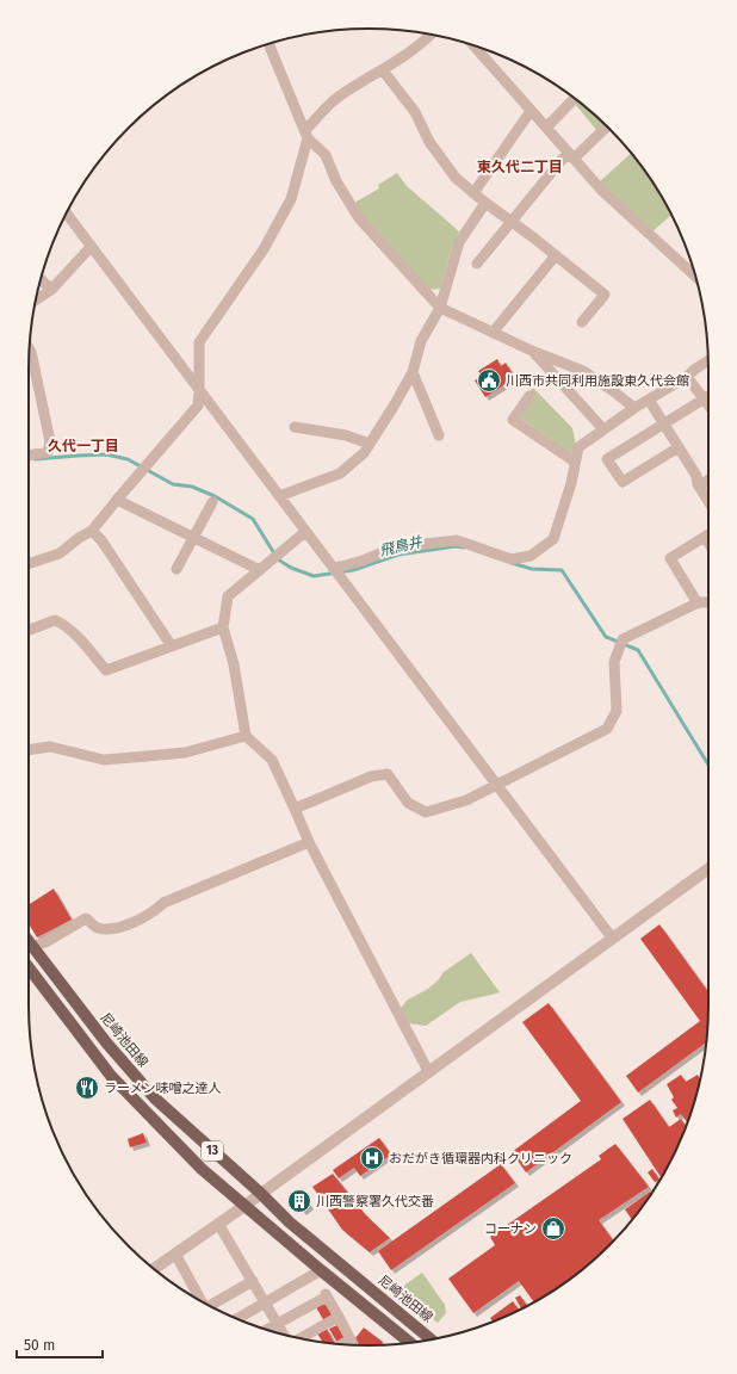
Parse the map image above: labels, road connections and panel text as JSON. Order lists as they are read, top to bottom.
{
  "streets": {
    "main road": ["尼崎池田線", "13"]
  },
  "districts": ["東久代二丁目", "久代一丁目"],
  "water": ["飛鳥井"],
  "places": {
    "public building": ["川西市共同利用施設東久代会館"],
    "restaurant": ["ラーメン味噌之達人"],
    "hospital": ["おだがき循環器内科クリニック"],
    "building": ["川西警察署久代交番"],
    "shop": ["コーナン"]
  },
  "scale_bar": "50 m"
}
